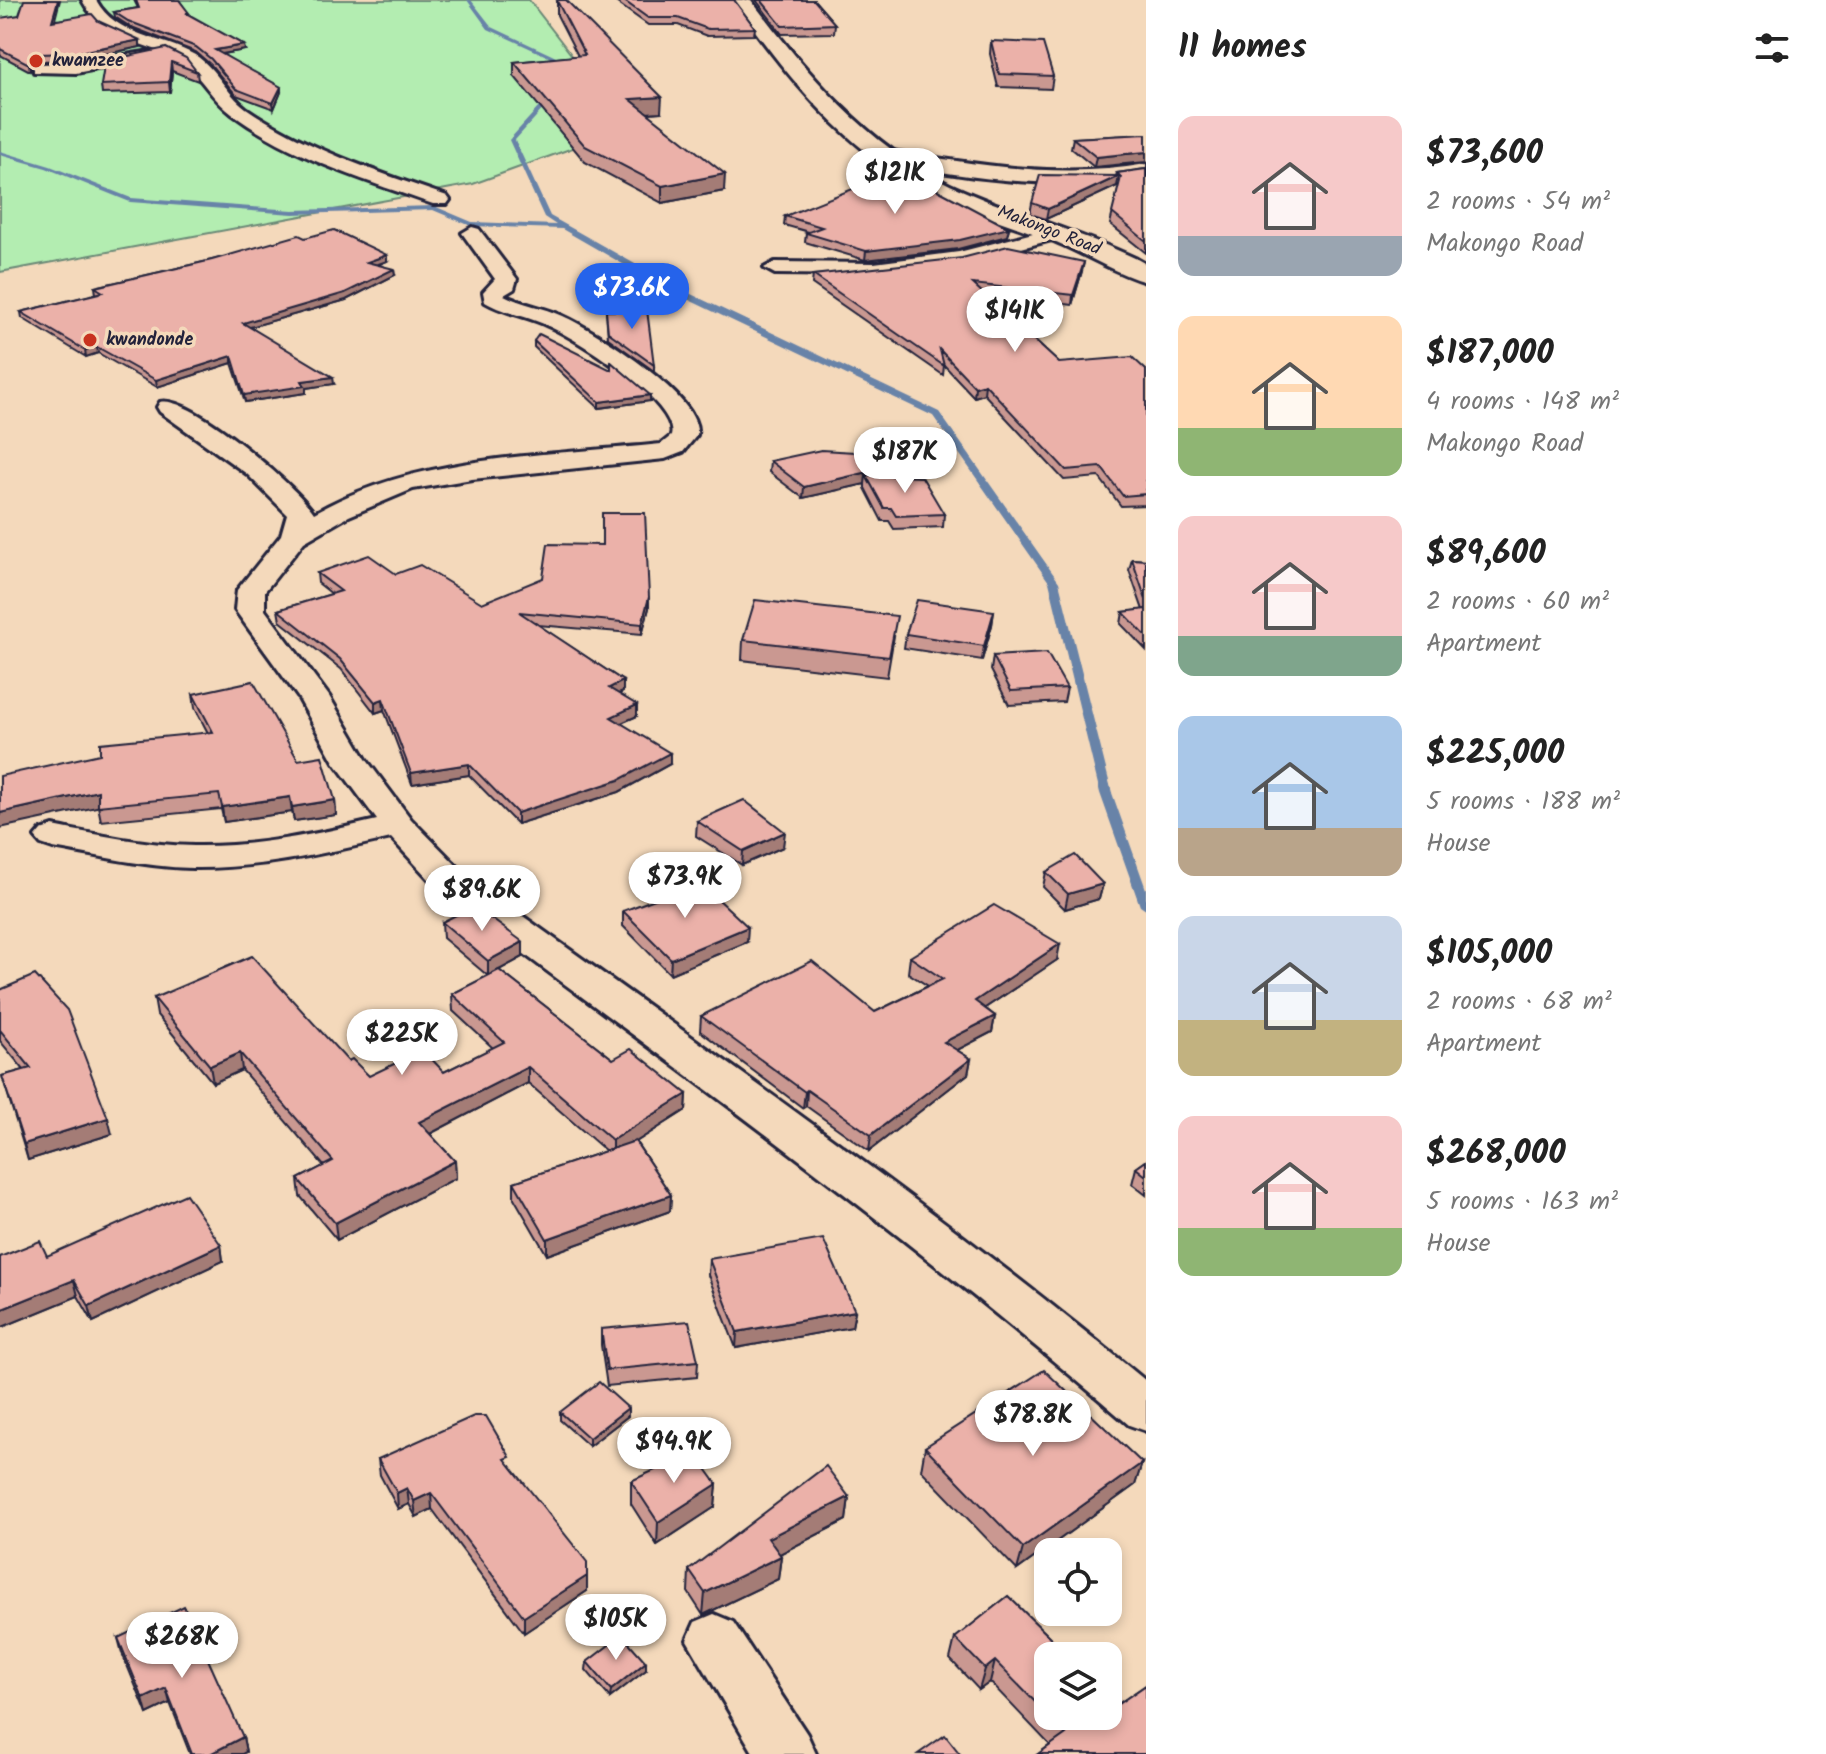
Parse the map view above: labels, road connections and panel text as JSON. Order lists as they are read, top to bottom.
{
  "streets": {
    "street": ["Makongo Road"]
  },
  "places": ["kwamzee", "kwandonde"],
  "page": {
    "heading": "11 homes",
    "list": [
      {
        "name": "$73,600",
        "note": "2 rooms · 54 m² · Makongo Road"
      },
      {
        "name": "$187,000",
        "note": "4 rooms · 148 m² · Makongo Road"
      },
      {
        "name": "$89,600",
        "note": "2 rooms · 60 m² · Apartment"
      },
      {
        "name": "$225,000",
        "note": "5 rooms · 188 m² · House"
      },
      {
        "name": "$105,000",
        "note": "2 rooms · 68 m² · Apartment"
      },
      {
        "name": "$268,000",
        "note": "5 rooms · 163 m² · House"
      }
    ],
    "price": [
      "$121K",
      "$73.6K",
      "$141K",
      "$187K",
      "$73.9K",
      "$89.6K",
      "$225K",
      "$78.8K",
      "$94.9K",
      "$105K",
      "$268K"
    ]
  }
}
